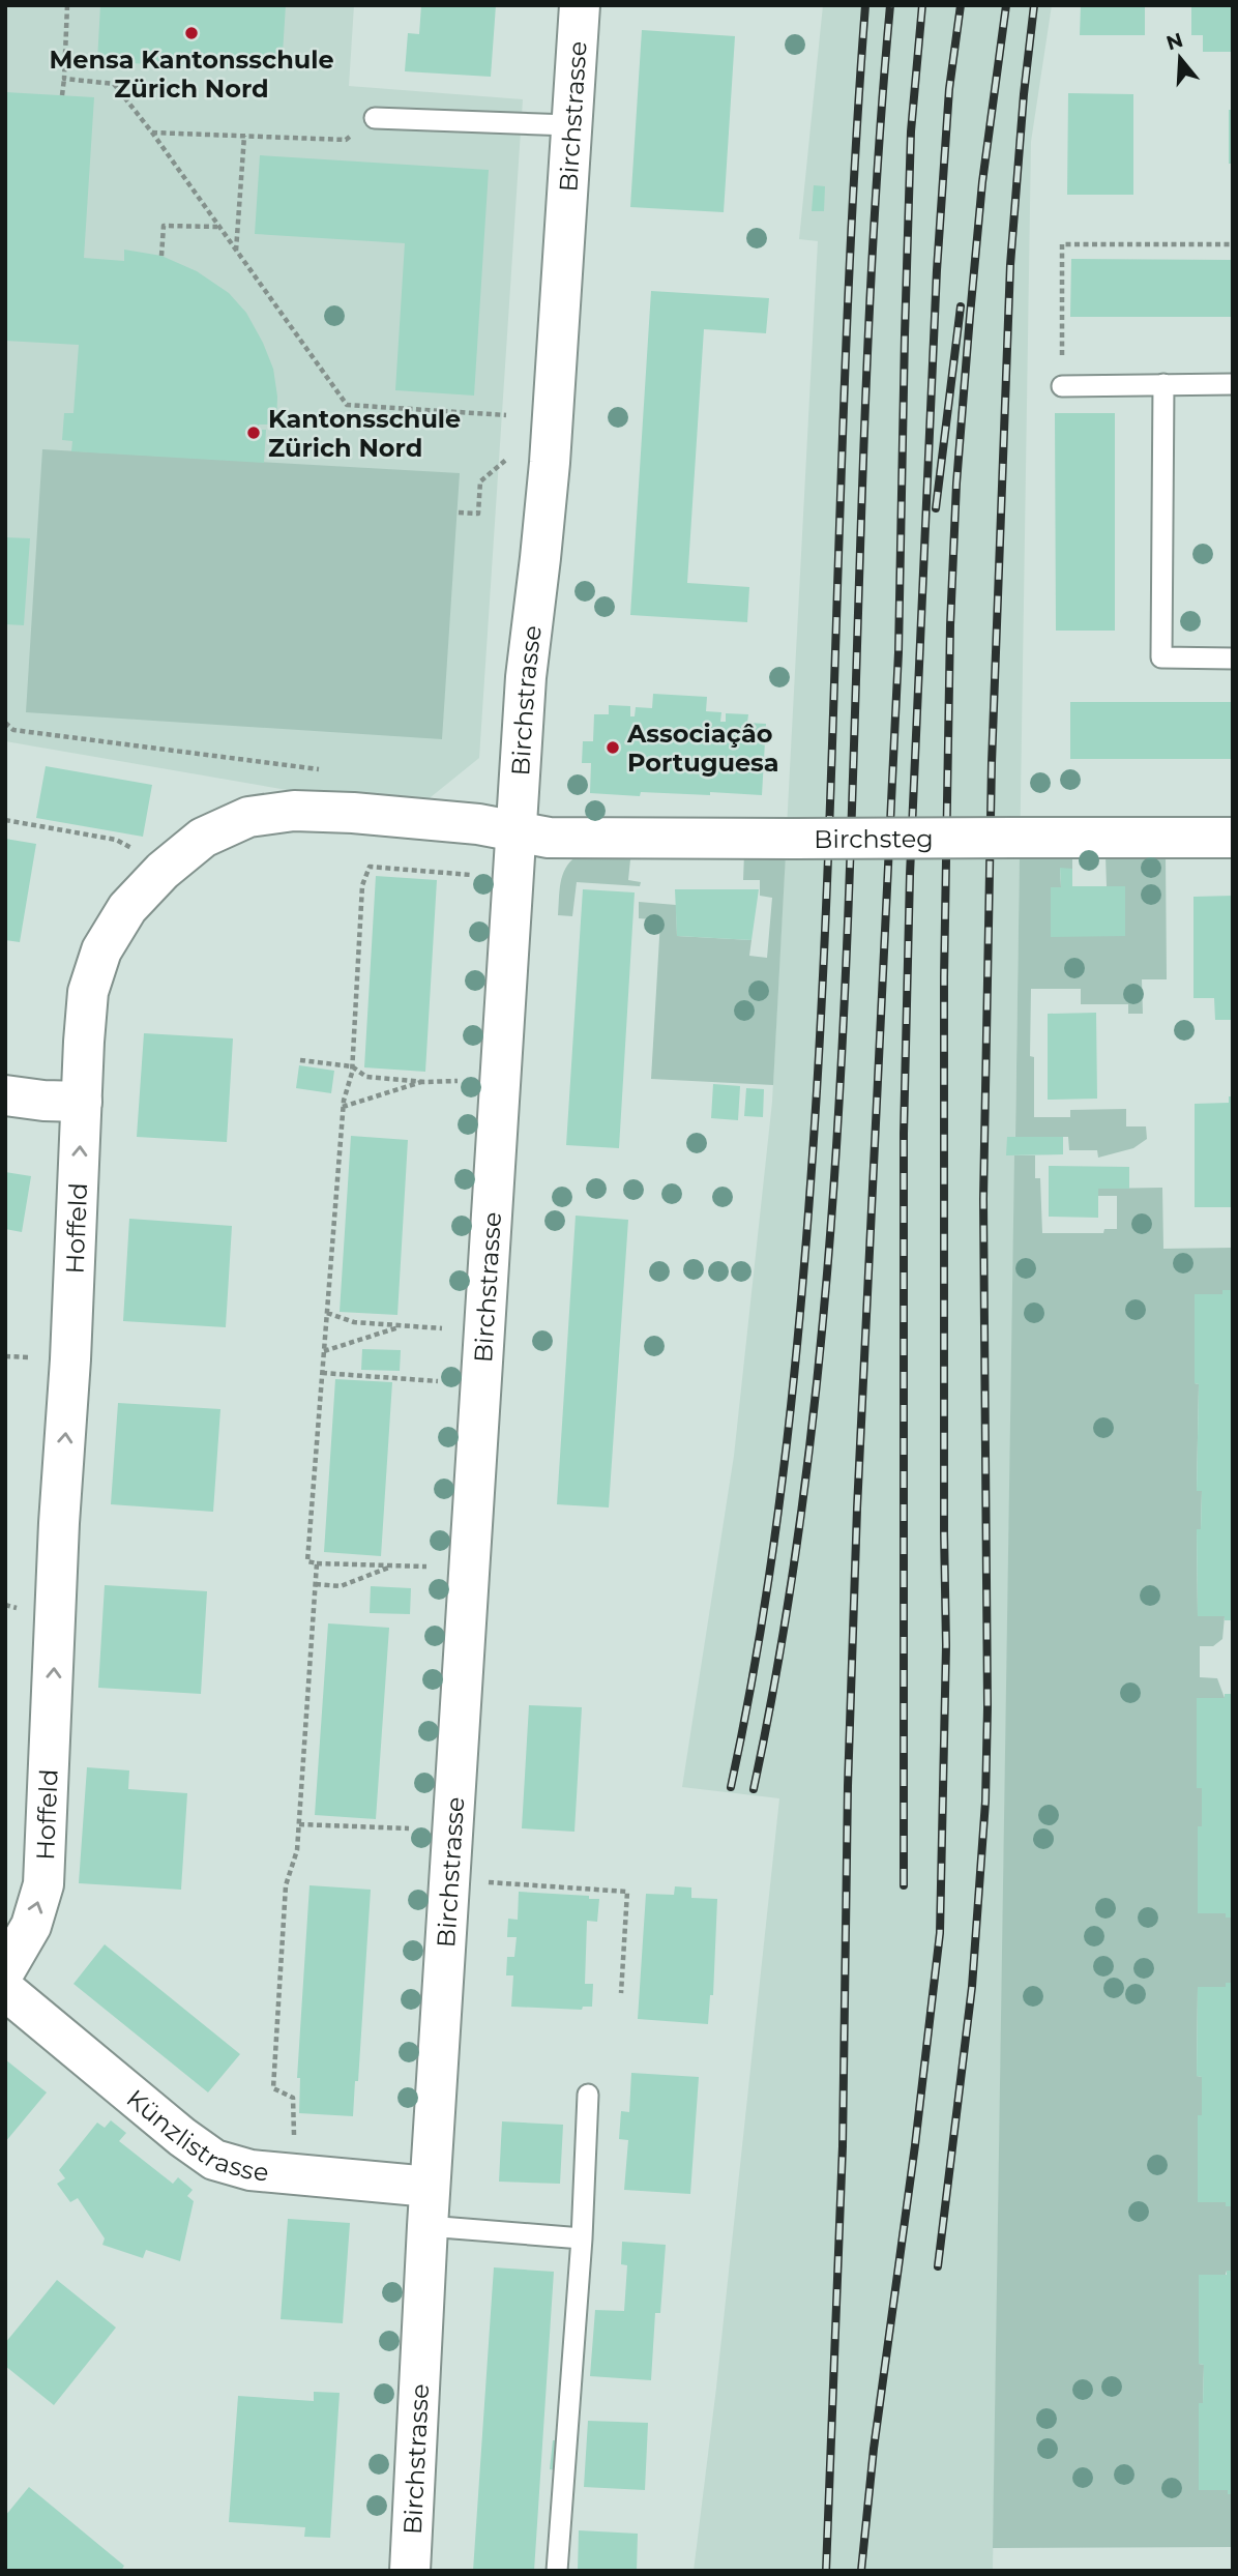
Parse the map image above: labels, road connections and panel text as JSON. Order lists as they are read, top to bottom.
{
  "streets": {
    "street": [
      "Birchstrasse",
      "Birchsteg",
      "Hoffeld",
      "Künzlistrasse"
    ]
  },
  "crossings": [
    ["Birchstrasse", "Birchsteg"],
    ["Birchstrasse", "Hoffeld"],
    ["Birchstrasse", "Künzlistrasse"],
    ["Birchsteg", "Hoffeld"]
  ],
  "one_way": ["Hoffeld"],
  "places": ["Mensa Kantonsschule Zürich Nord", "Kantonsschule Zürich Nord", "Associaçâo Portuguesa"],
  "north": "top"
}
